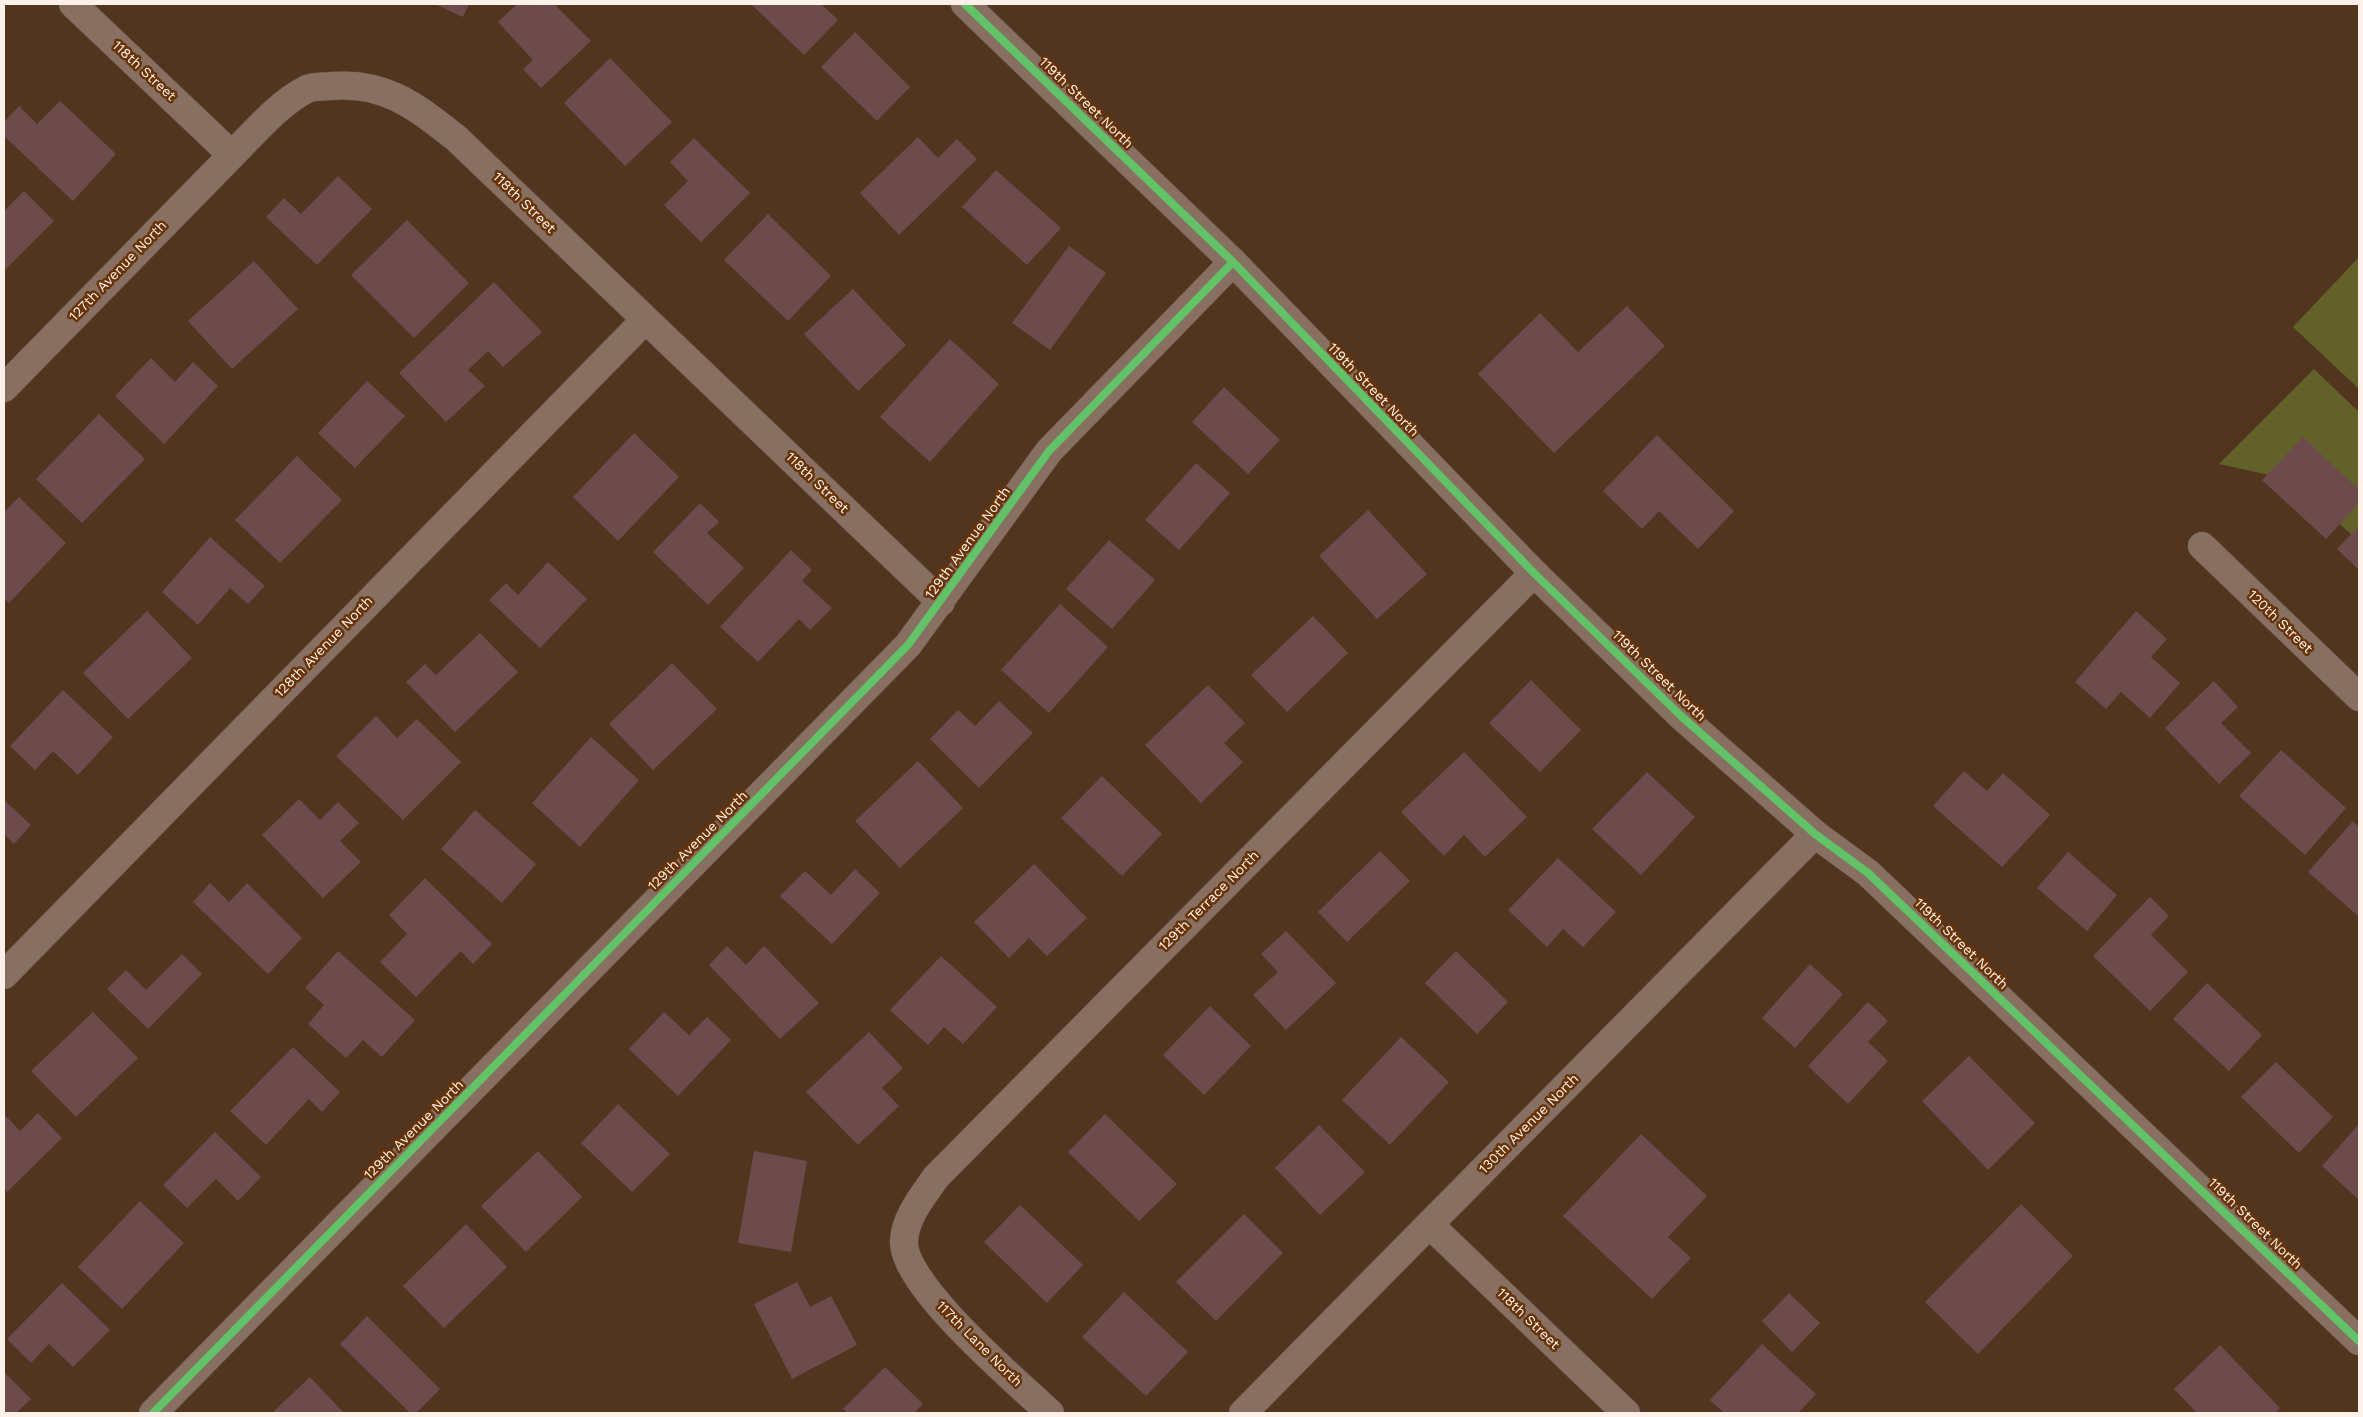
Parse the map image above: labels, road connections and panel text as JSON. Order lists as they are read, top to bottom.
{
  "streets": {
    "street": [
      "118th Street",
      "119th Street North",
      "127th Avenue North",
      "129th Avenue North",
      "120th Street",
      "128th Avenue North",
      "129th Terrace North",
      "130th Avenue North",
      "117th Lane North"
    ]
  },
  "crossings": [
    ["118th Street", "127th Avenue North"],
    ["118th Street", "129th Avenue North"],
    ["118th Street", "128th Avenue North"],
    ["118th Street", "130th Avenue North"],
    ["119th Street North", "129th Avenue North"],
    ["119th Street North", "129th Terrace North"],
    ["119th Street North", "130th Avenue North"],
    ["129th Terrace North", "117th Lane North"]
  ]
}
